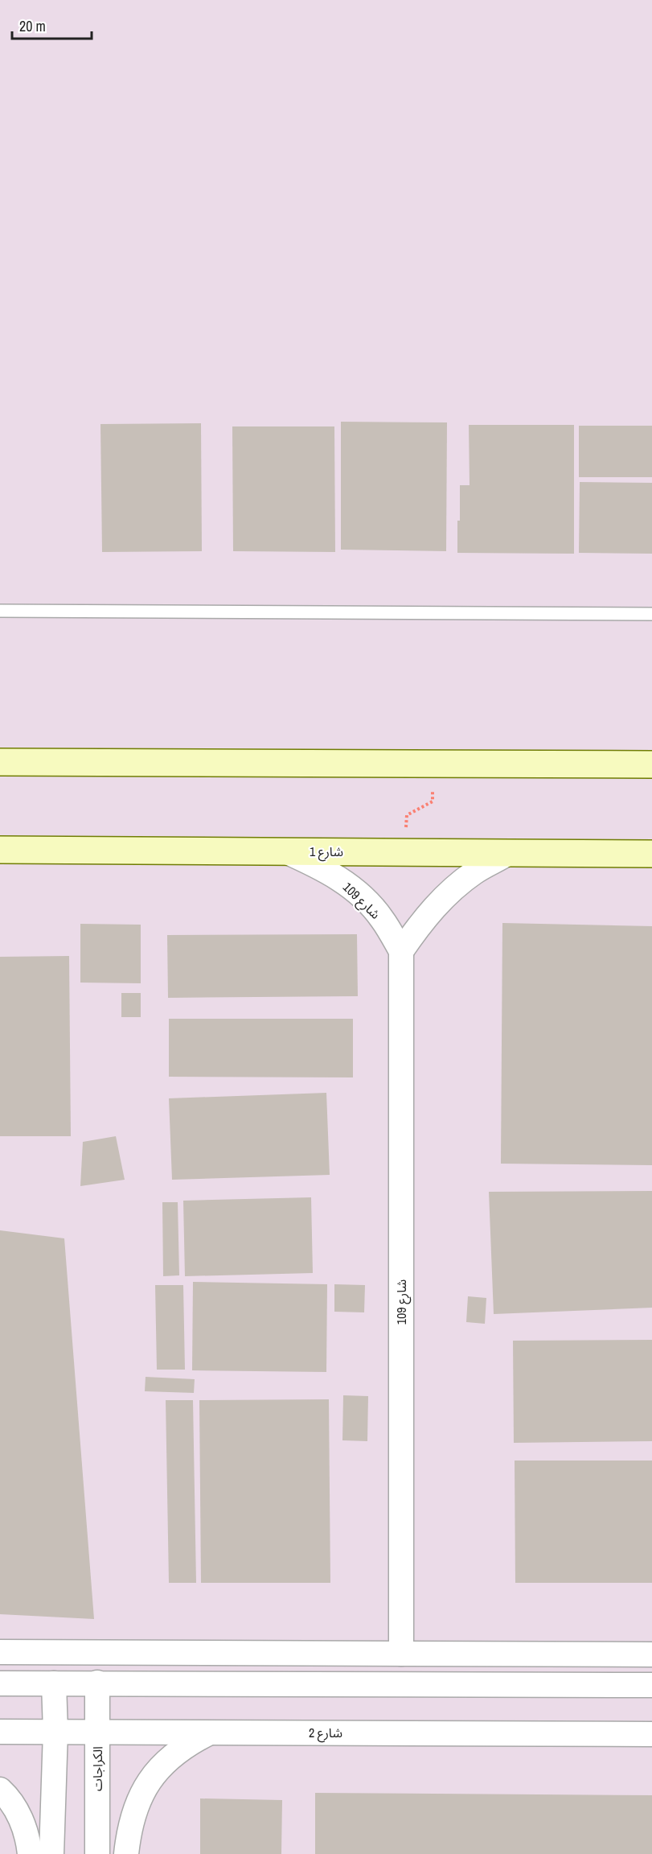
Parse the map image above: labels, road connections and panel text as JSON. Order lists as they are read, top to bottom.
{
  "streets": {
    "street": [
      "شارع 1",
      "شارع 109",
      "شارع 2",
      "الكراجات"
    ]
  },
  "crossings": [
    ["شارع 1", "شارع 109"],
    ["شارع 2", "الكراجات"]
  ],
  "scale_bar": "20 m"
}
